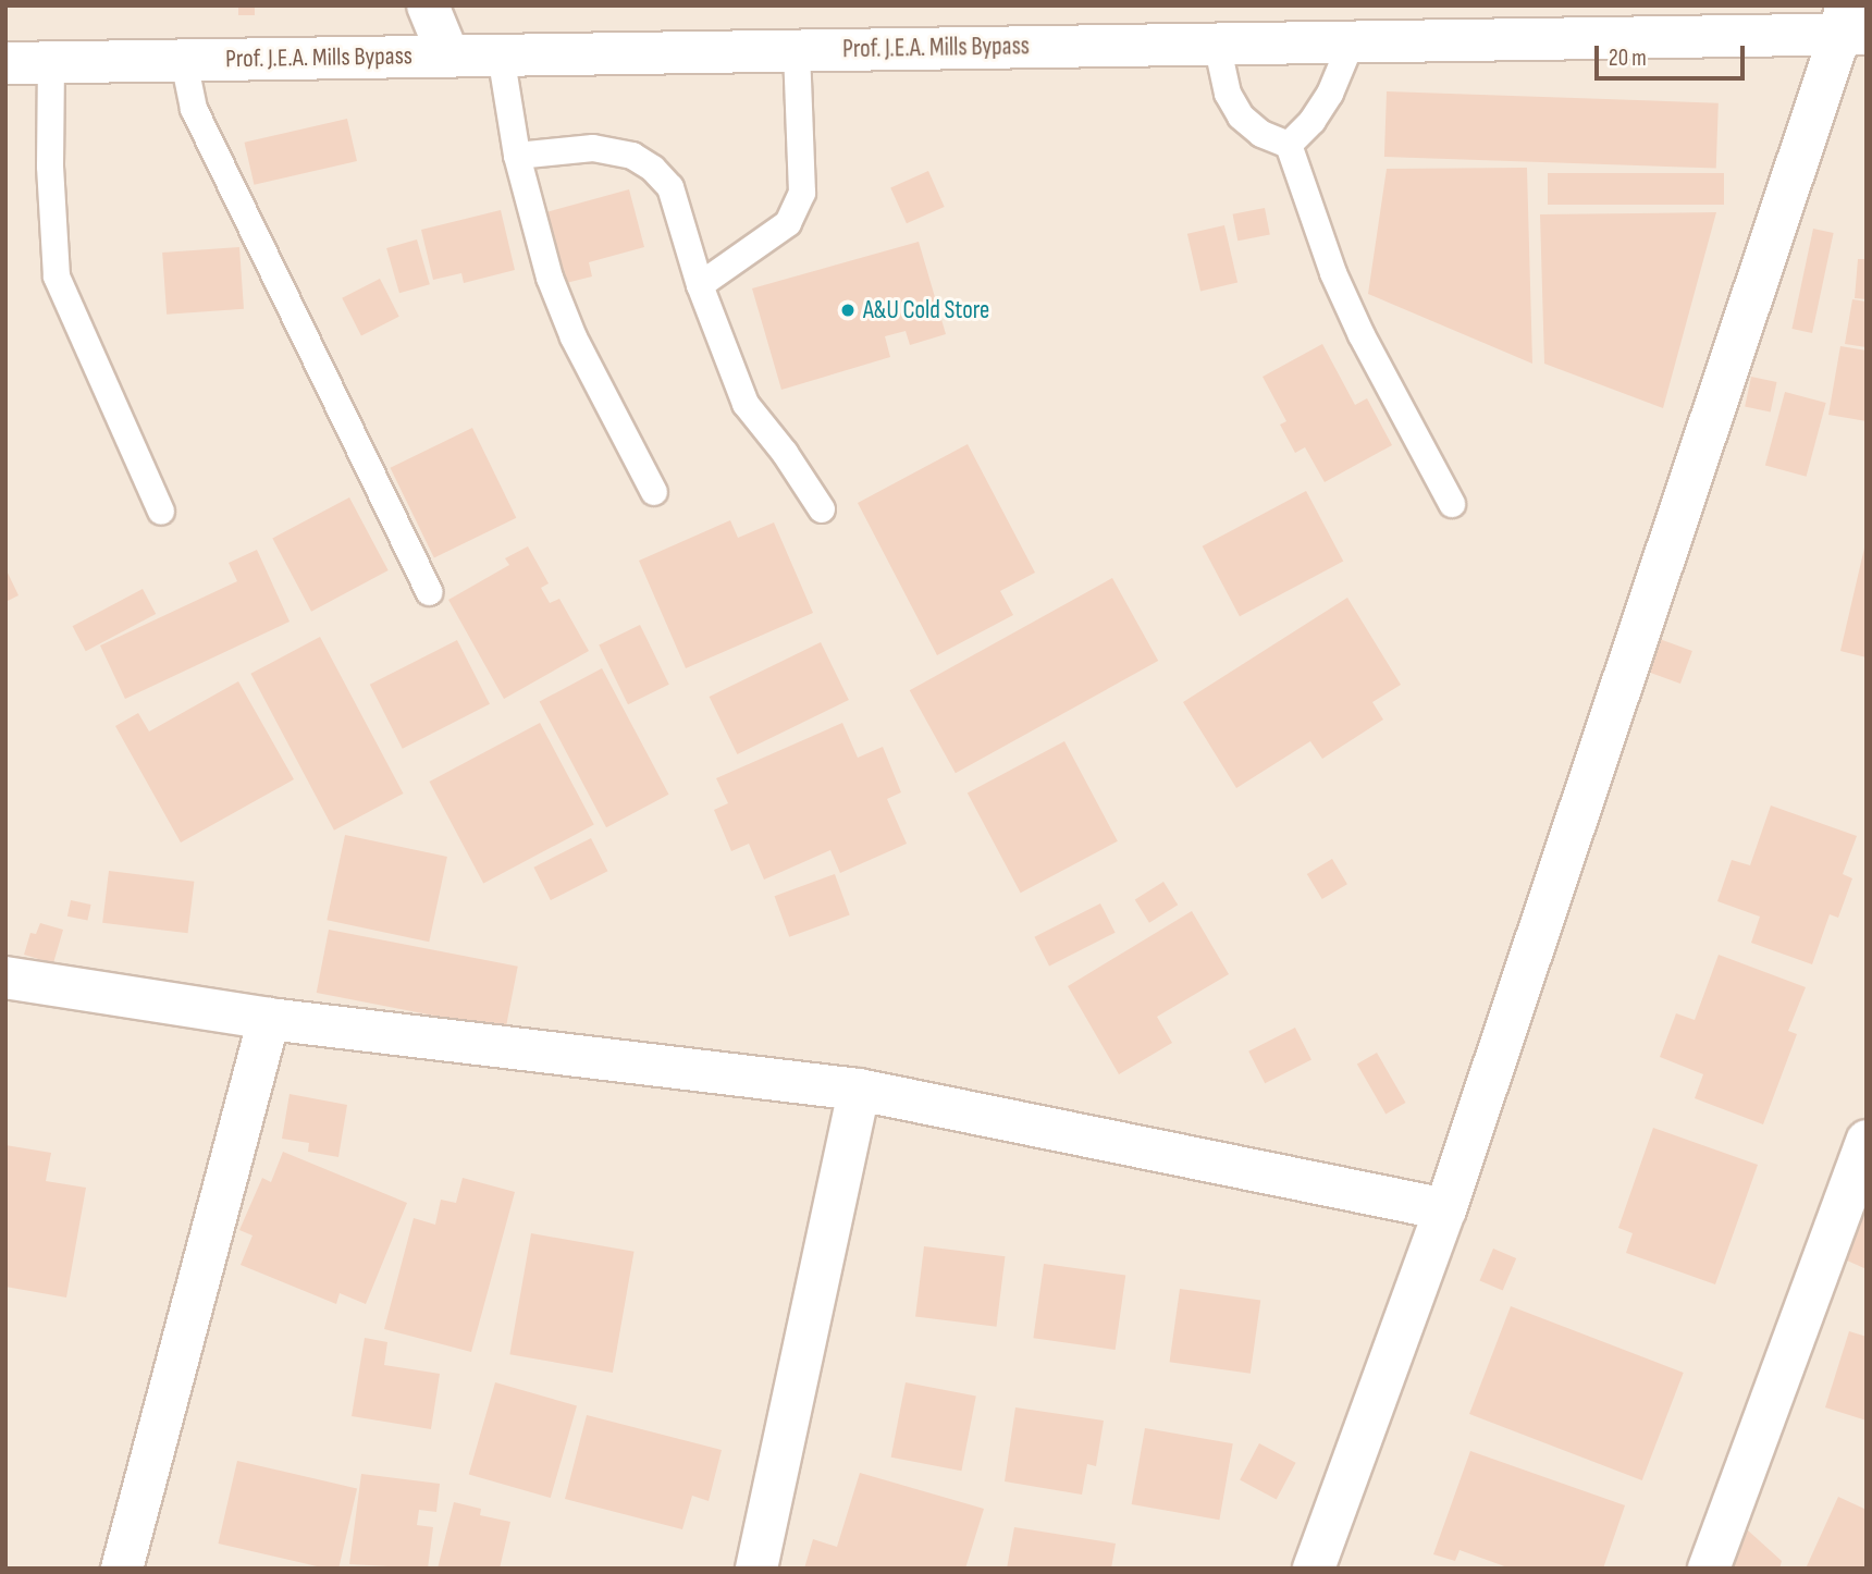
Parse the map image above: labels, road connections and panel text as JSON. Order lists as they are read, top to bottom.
{
  "streets": {
    "street": ["Prof. J.E.A. Mills Bypass"]
  },
  "places": ["A&U Cold Store"],
  "scale_bar": "20 m"
}
